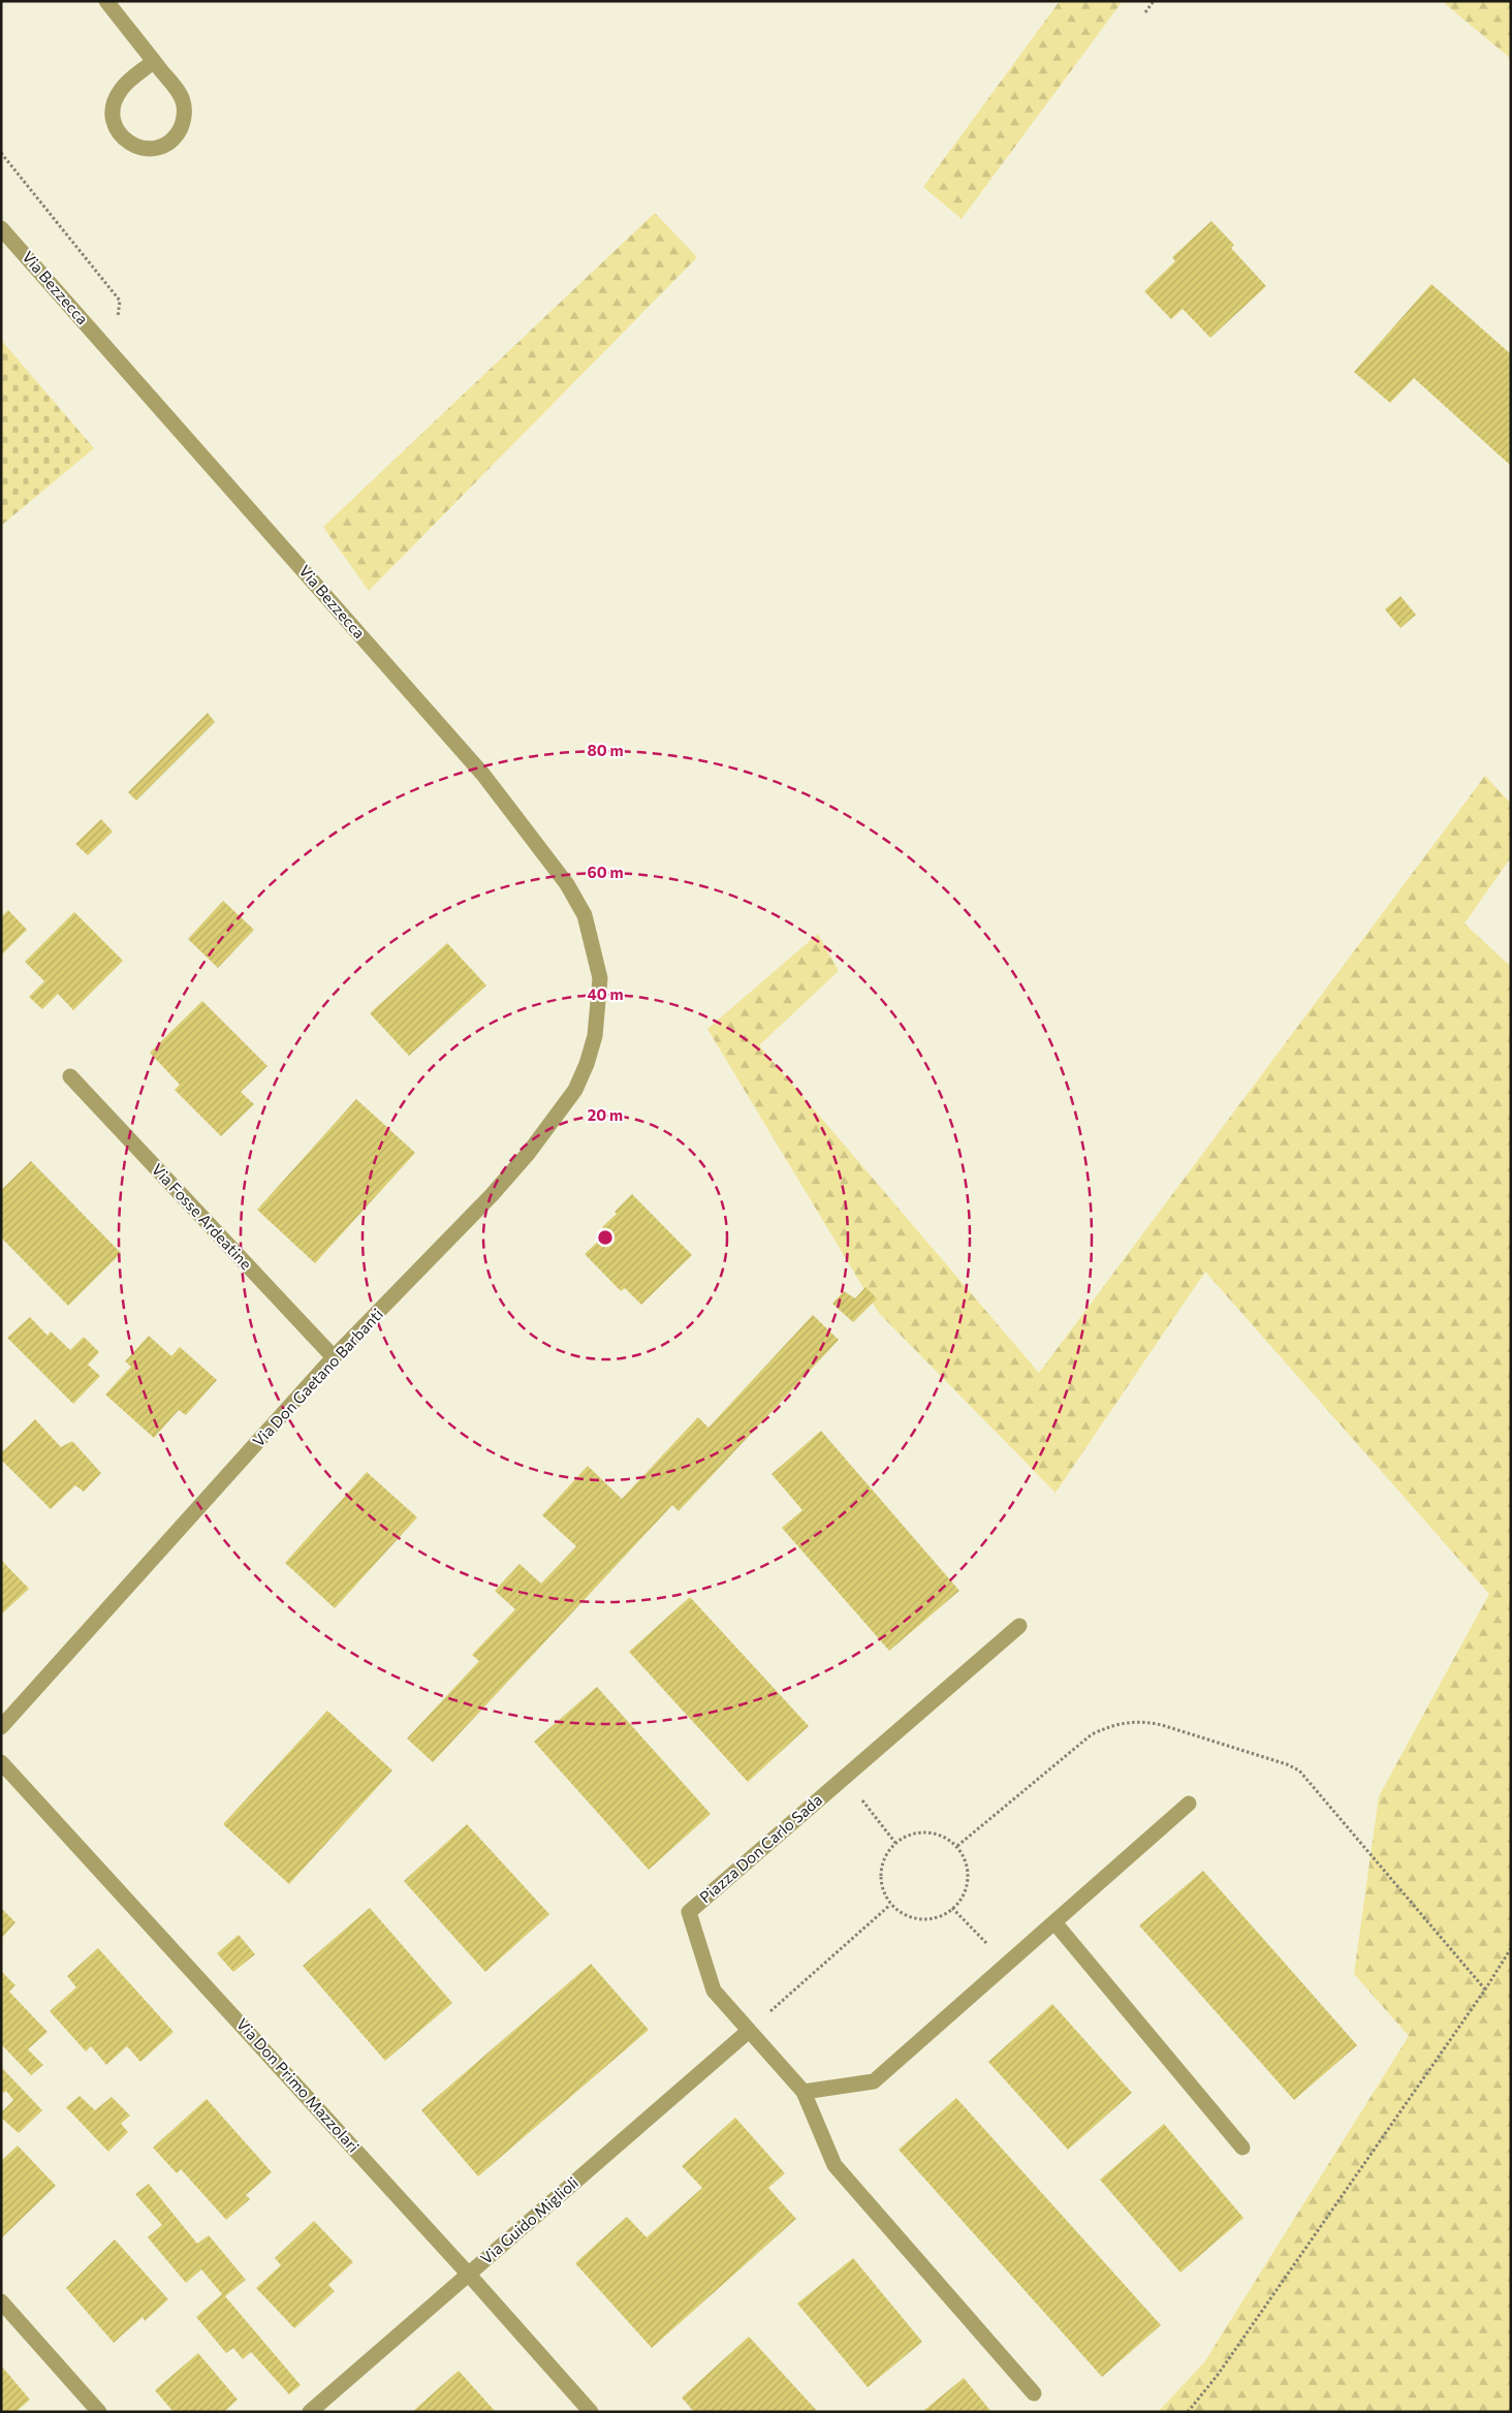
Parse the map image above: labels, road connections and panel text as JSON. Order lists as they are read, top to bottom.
{
  "streets": {
    "street": [
      "Via Bezzecca",
      "Via Fosse Ardeatine",
      "Via Don Gaetano Barbanti",
      "Piazza Don Carlo Sada",
      "Via Don Primo Mazzolari",
      "Via Guido Miglioli"
    ]
  },
  "crossings": [
    ["Via Bezzecca", "Via Don Gaetano Barbanti"],
    ["Via Fosse Ardeatine", "Via Don Gaetano Barbanti"],
    ["Piazza Don Carlo Sada", "Via Guido Miglioli"],
    ["Via Don Primo Mazzolari", "Via Guido Miglioli"]
  ],
  "rings": [
    "80 m",
    "60 m",
    "40 m",
    "20 m"
  ]
}
